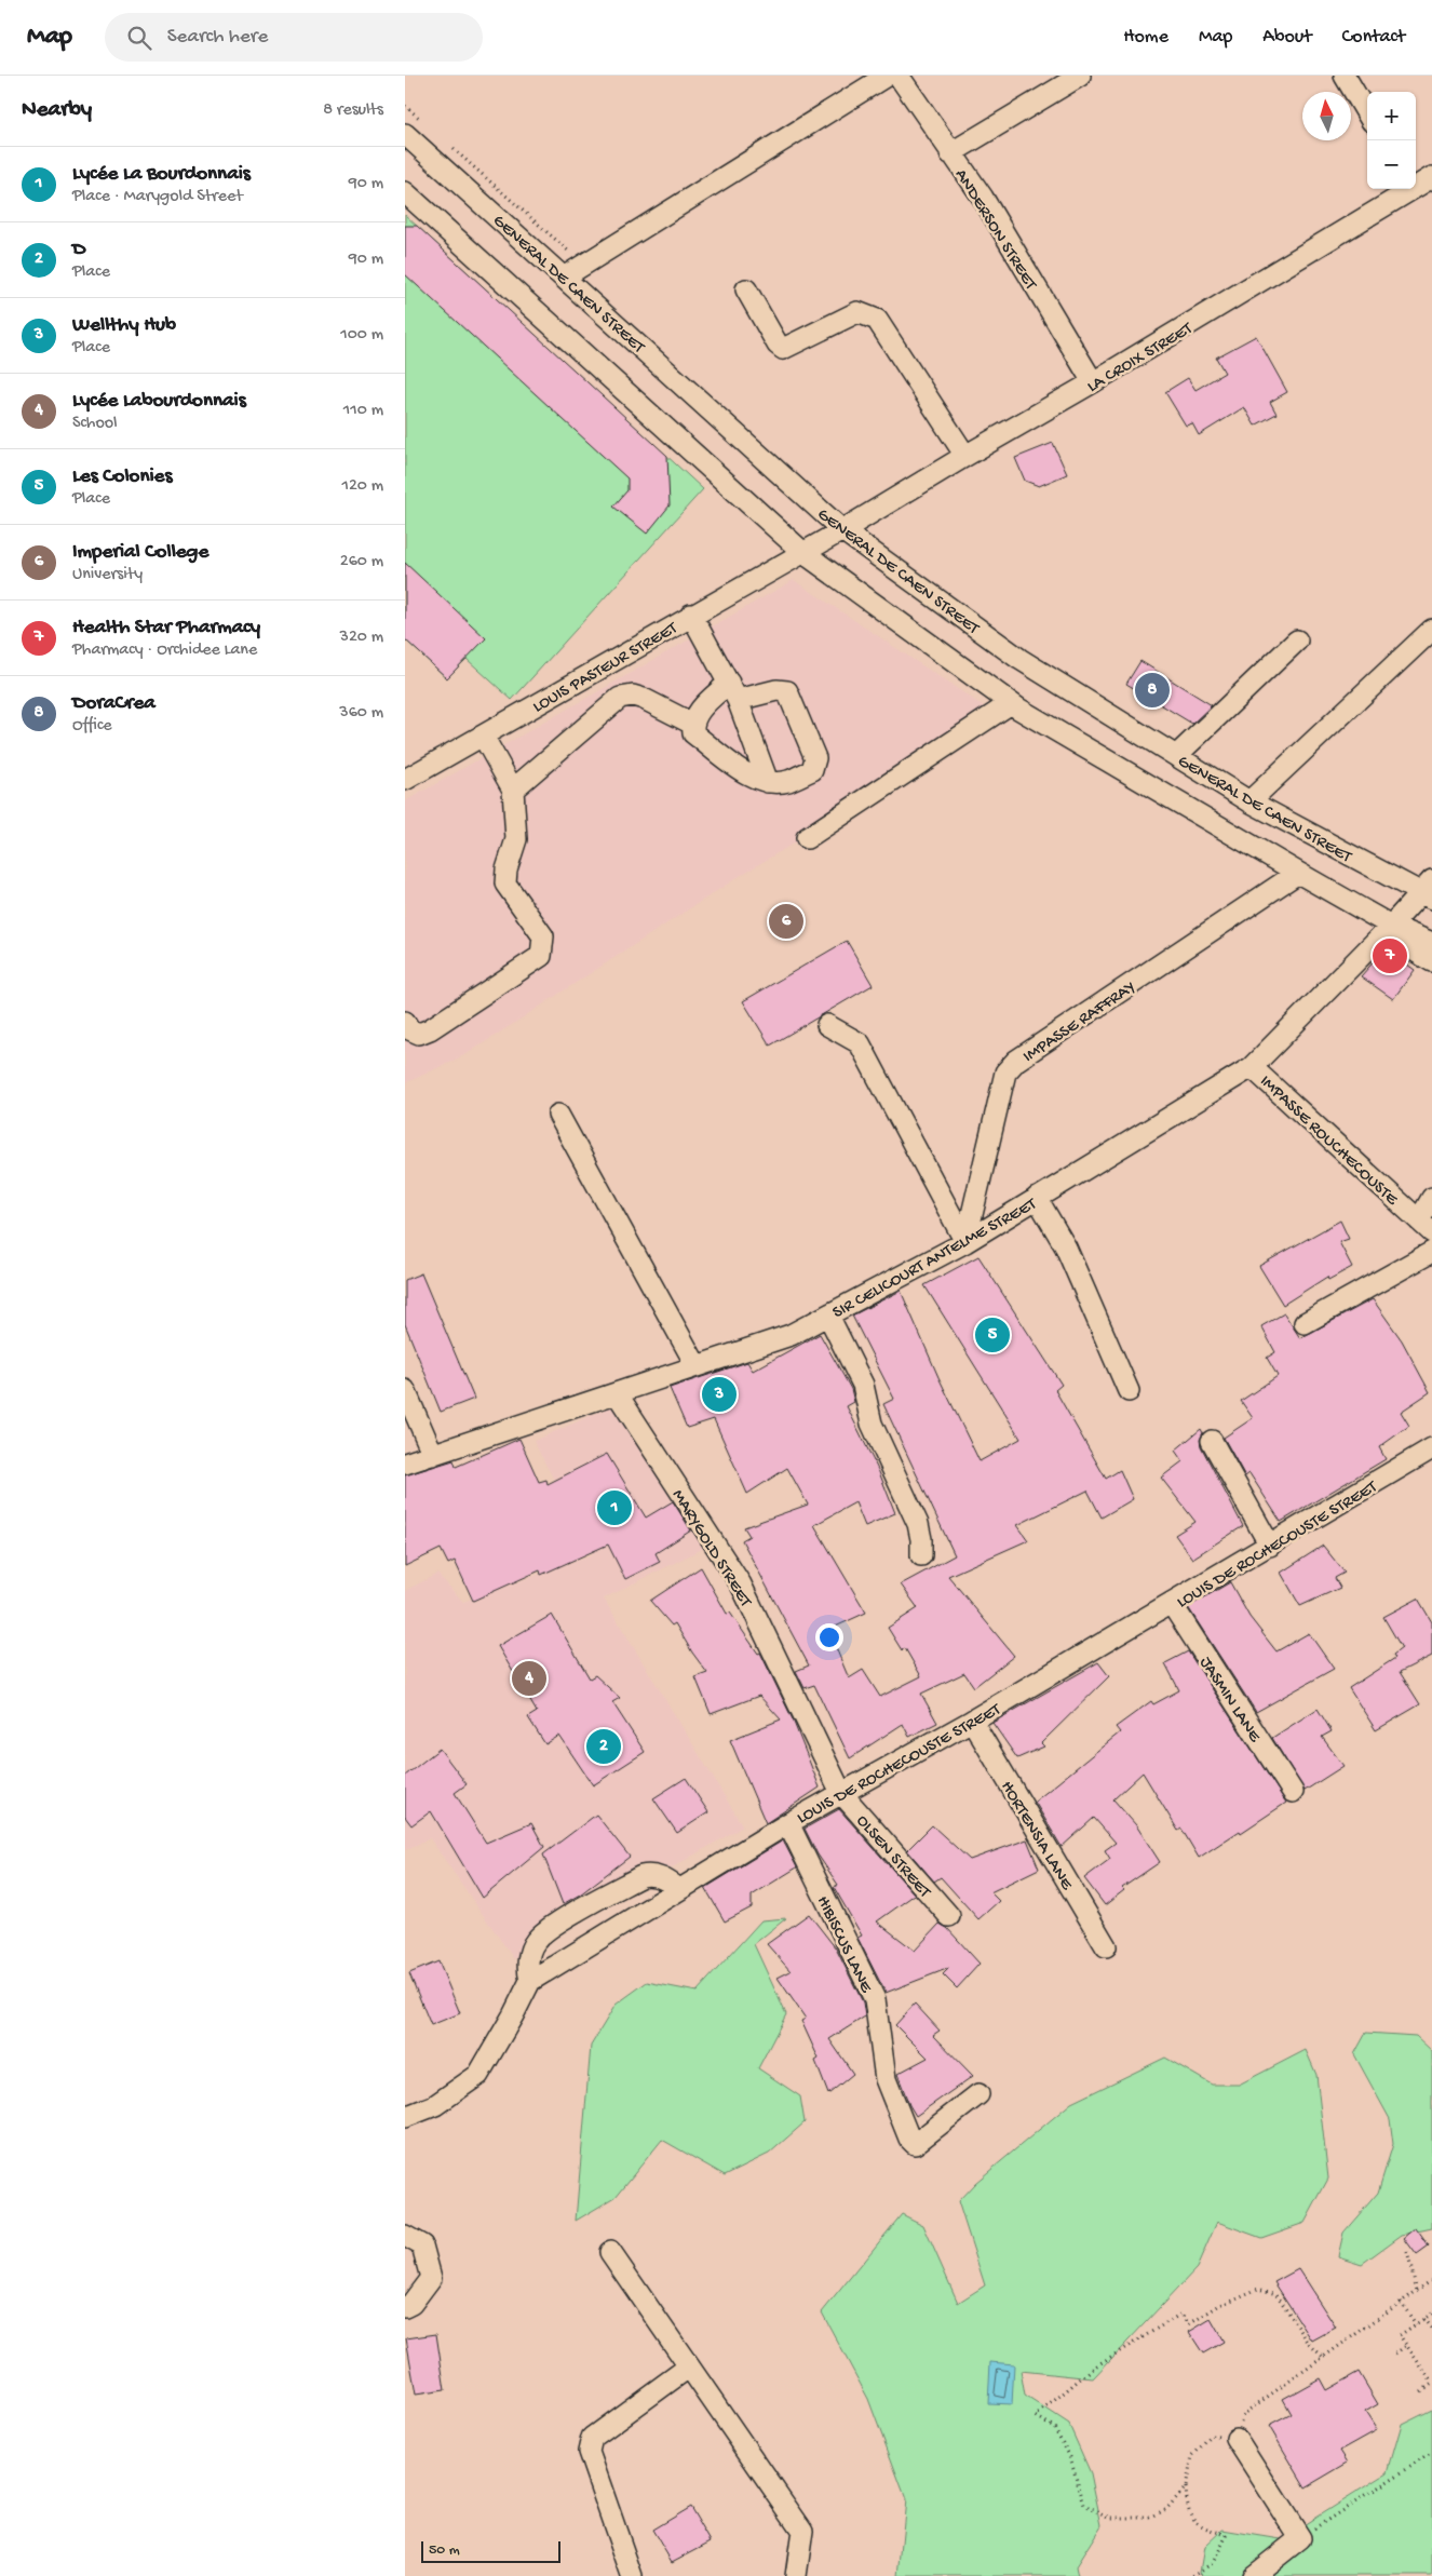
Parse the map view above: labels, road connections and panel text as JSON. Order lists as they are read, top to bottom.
{
  "streets": {
    "street": [
      "ANDERSON STREET",
      "GENERAL DE CAEN STREET",
      "LA CROIX STREET",
      "LOUIS PASTEUR STREET",
      "IMPASSE RAFFRAY",
      "IMPASSE ROUCHECOUSTE",
      "SIR CELICOURT ANTELME STREET",
      "LOUIS DE ROCHECOUSTE STREET",
      "MARYGOLD STREET",
      "JASMIN LANE",
      "HORTENSIA LANE",
      "OLSEN STREET",
      "HIBISCUS LANE"
    ]
  },
  "crossings": [
    ["ANDERSON STREET", "LA CROIX STREET"],
    ["GENERAL DE CAEN STREET", "LA CROIX STREET"],
    ["GENERAL DE CAEN STREET", "LOUIS PASTEUR STREET"],
    ["GENERAL DE CAEN STREET", "SIR CELICOURT ANTELME STREET"],
    ["LA CROIX STREET", "LOUIS PASTEUR STREET"],
    ["IMPASSE RAFFRAY", "SIR CELICOURT ANTELME STREET"],
    ["IMPASSE ROUCHECOUSTE", "SIR CELICOURT ANTELME STREET"],
    ["SIR CELICOURT ANTELME STREET", "MARYGOLD STREET"],
    ["LOUIS DE ROCHECOUSTE STREET", "MARYGOLD STREET"],
    ["LOUIS DE ROCHECOUSTE STREET", "JASMIN LANE"],
    ["LOUIS DE ROCHECOUSTE STREET", "HORTENSIA LANE"],
    ["LOUIS DE ROCHECOUSTE STREET", "OLSEN STREET"],
    ["LOUIS DE ROCHECOUSTE STREET", "HIBISCUS LANE"],
    ["MARYGOLD STREET", "OLSEN STREET"]
  ],
  "scale_bar": "50 m",
  "north": "top",
  "page": {
    "header": "Map",
    "search": "Search here",
    "nav": [
      "Home",
      "Map",
      "About",
      "Contact"
    ],
    "heading": ["Nearby", "8 results"],
    "map_buttons": ["+", "−"],
    "list": [
      {
        "mark": "1",
        "name": "Lycée La Bourdonnais",
        "note": "Place · Marygold Street",
        "value": "90 m"
      },
      {
        "mark": "2",
        "name": "D",
        "note": "Place",
        "value": "90 m"
      },
      {
        "mark": "3",
        "name": "Wellthy Hub",
        "note": "Place",
        "value": "100 m"
      },
      {
        "mark": "4",
        "name": "Lycée Labourdonnais",
        "note": "School",
        "value": "110 m"
      },
      {
        "mark": "5",
        "name": "Les Colonies",
        "note": "Place",
        "value": "120 m"
      },
      {
        "mark": "6",
        "name": "Imperial College",
        "note": "University",
        "value": "260 m"
      },
      {
        "mark": "7",
        "name": "Health Star Pharmacy",
        "note": "Pharmacy · Orchidee Lane",
        "value": "320 m"
      },
      {
        "mark": "8",
        "name": "DoraCrea",
        "note": "Office",
        "value": "360 m"
      }
    ],
    "pins": [
      "8",
      "6",
      "7",
      "5",
      "3",
      "1",
      "4",
      "2"
    ],
    "scale": "50 m"
  }
}
